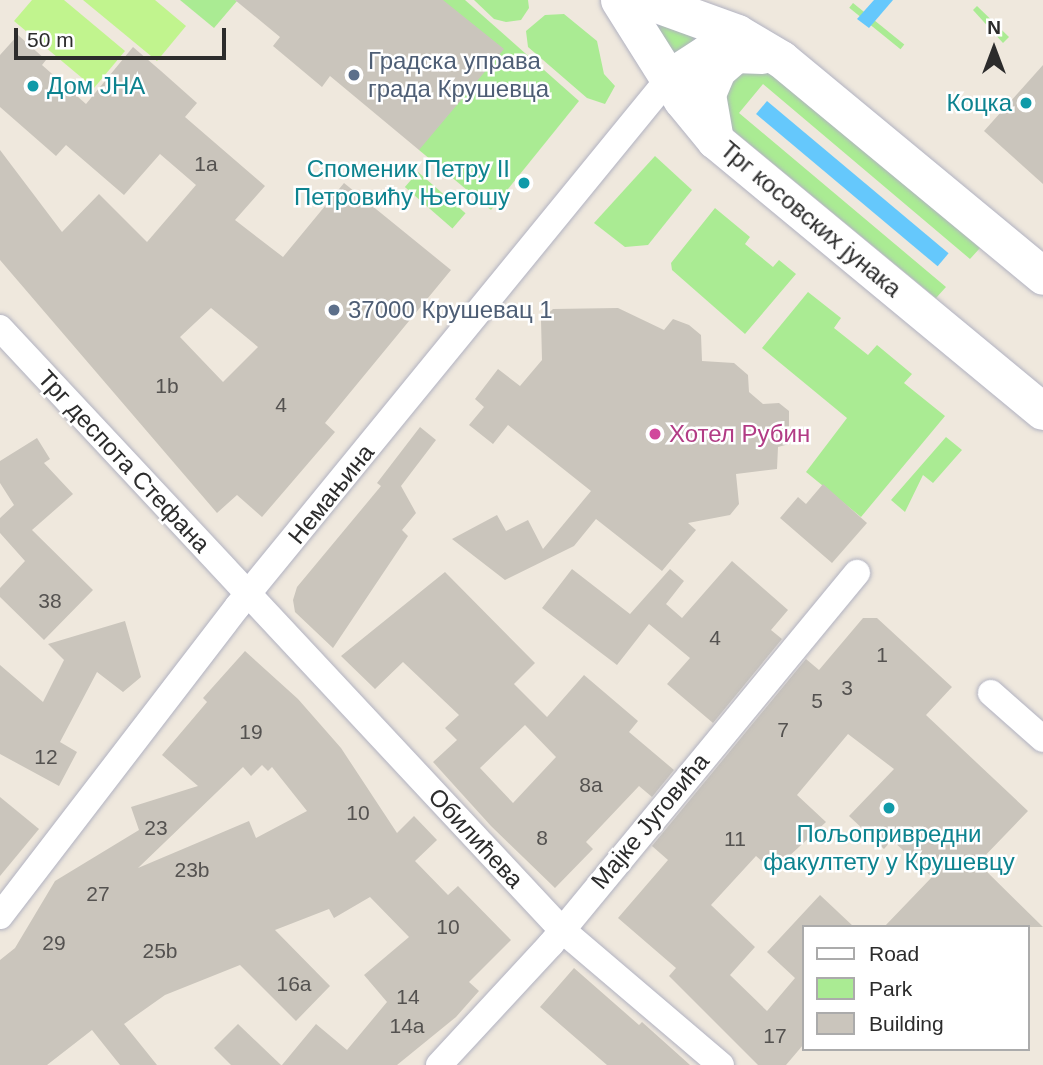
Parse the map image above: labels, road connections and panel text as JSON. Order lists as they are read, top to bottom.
{
  "streets": {
    "main road": ["Трг косовских јунака"],
    "street": [
      "Трг деспота Стефана",
      "Немањина",
      "Мајке Југовића",
      "Обилићева"
    ]
  },
  "crossings": [
    ["Трг косовских јунака", "Немањина"],
    ["Трг деспота Стефана", "Немањина"],
    ["Трг деспота Стефана", "Обилићева"],
    ["Немањина", "Обилићева"],
    ["Мајке Југовића", "Обилићева"]
  ],
  "places": [
    "Градска управа града Крушевца",
    "Дом ЈНА",
    "Коцка",
    "Споменик Петру II Петровићу Његошу",
    "37000 Крушевац 1",
    "Хотел Рубин",
    "Пољопривредни факултету у Крушевцу"
  ],
  "house_numbers": [
    "1a",
    "1b",
    "4",
    "38",
    "4",
    "1",
    "3",
    "5",
    "7",
    "19",
    "12",
    "8a",
    "10",
    "23",
    "8",
    "11",
    "23b",
    "27",
    "10",
    "29",
    "25b",
    "16a",
    "14",
    "14a",
    "17"
  ],
  "legend": ["Road", "Park", "Building"],
  "scale_bar": "50 m",
  "north": "top"
}
